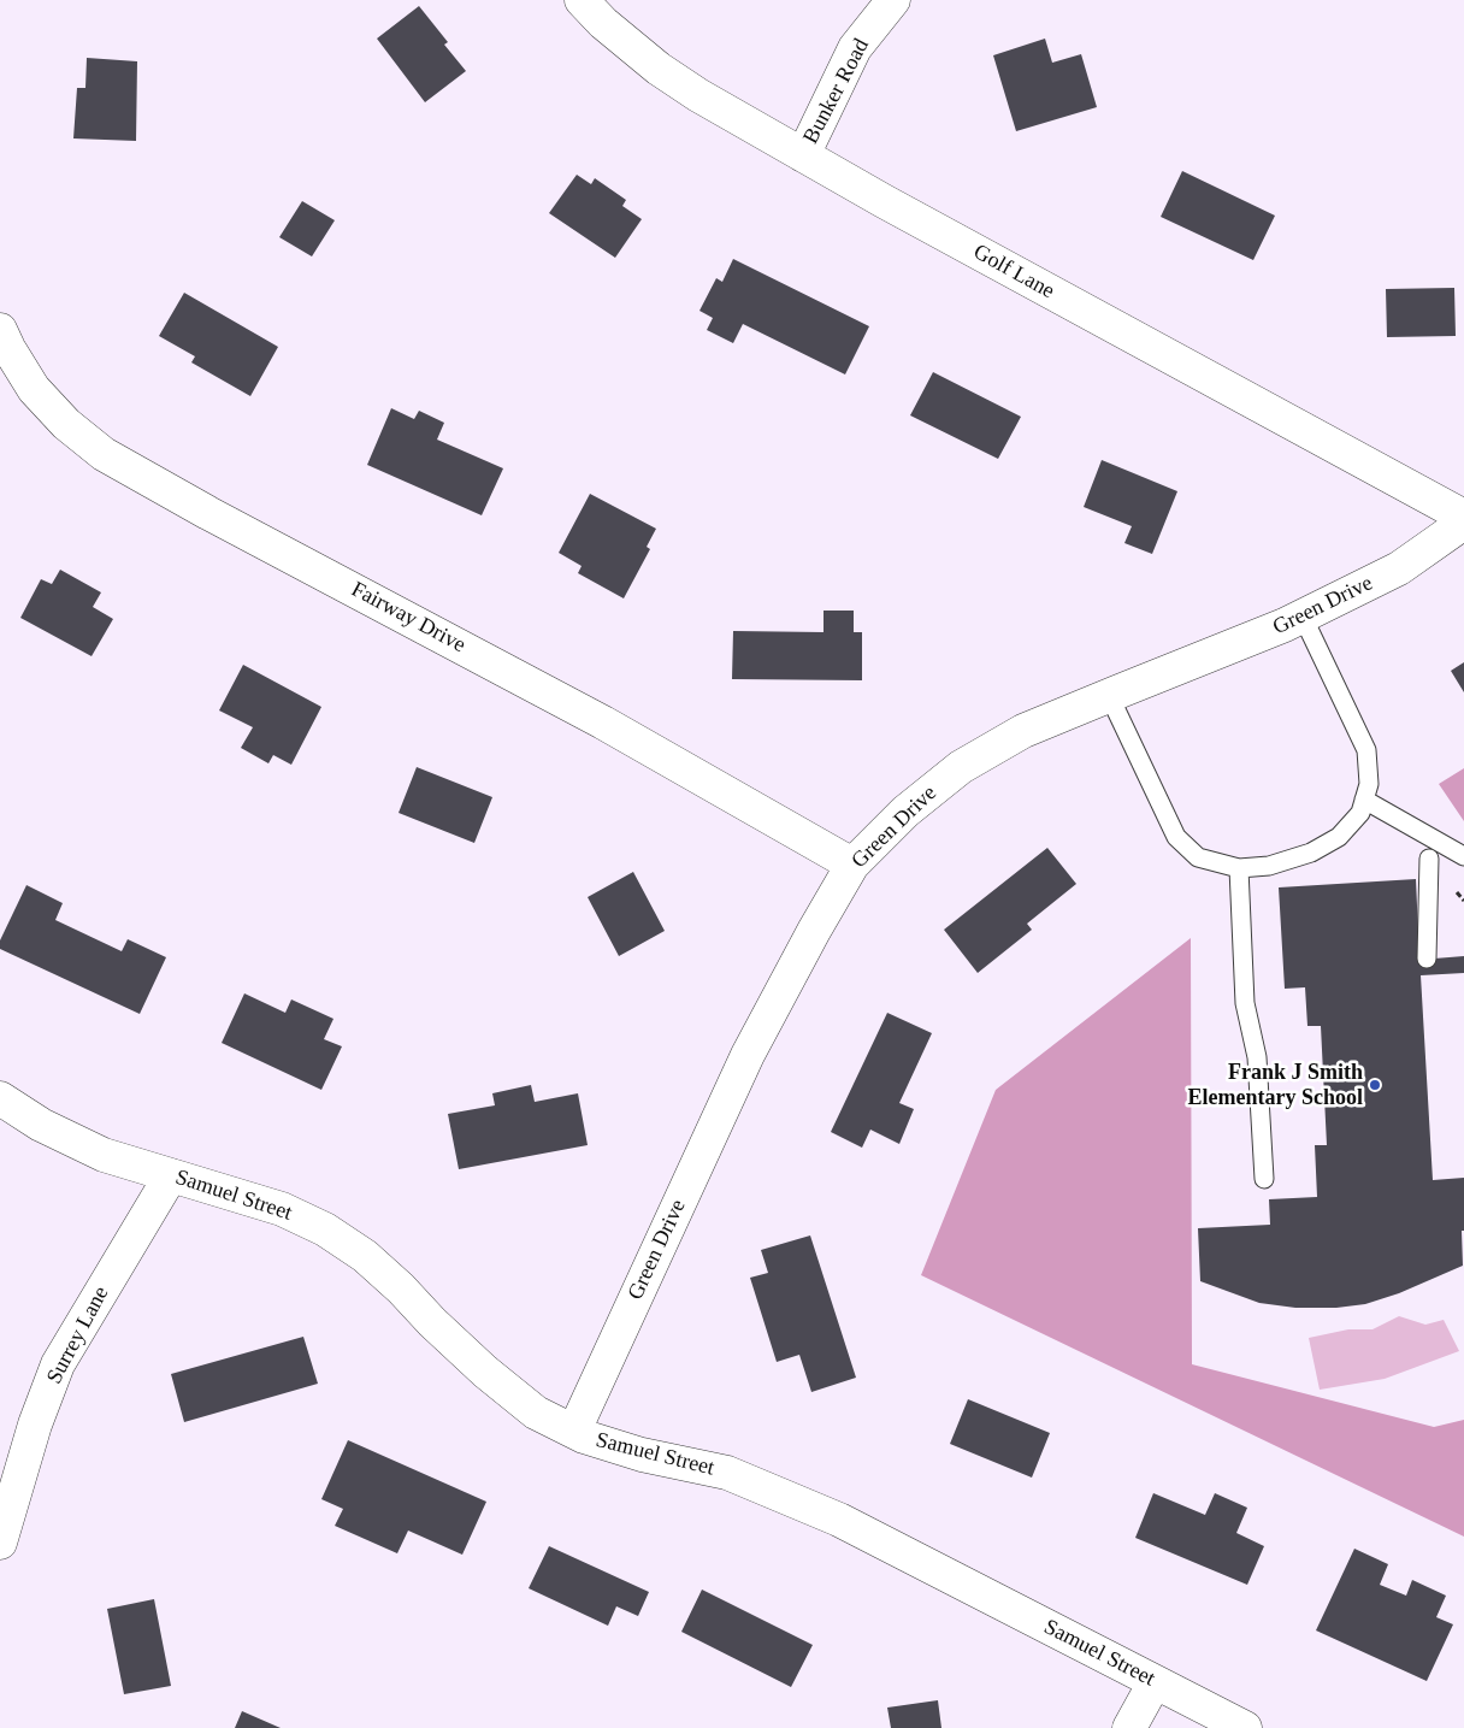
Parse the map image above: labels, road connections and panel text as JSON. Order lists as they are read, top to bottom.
{
  "streets": {
    "street": [
      "Bunker Road",
      "Golf Lane",
      "Green Drive",
      "Fairway Drive",
      "Samuel Street",
      "Surrey Lane"
    ]
  },
  "crossings": [
    ["Bunker Road", "Golf Lane"],
    ["Green Drive", "Fairway Drive"],
    ["Green Drive", "Samuel Street"],
    ["Samuel Street", "Surrey Lane"]
  ],
  "places": ["Frank J Smith Elementary School"]
}
